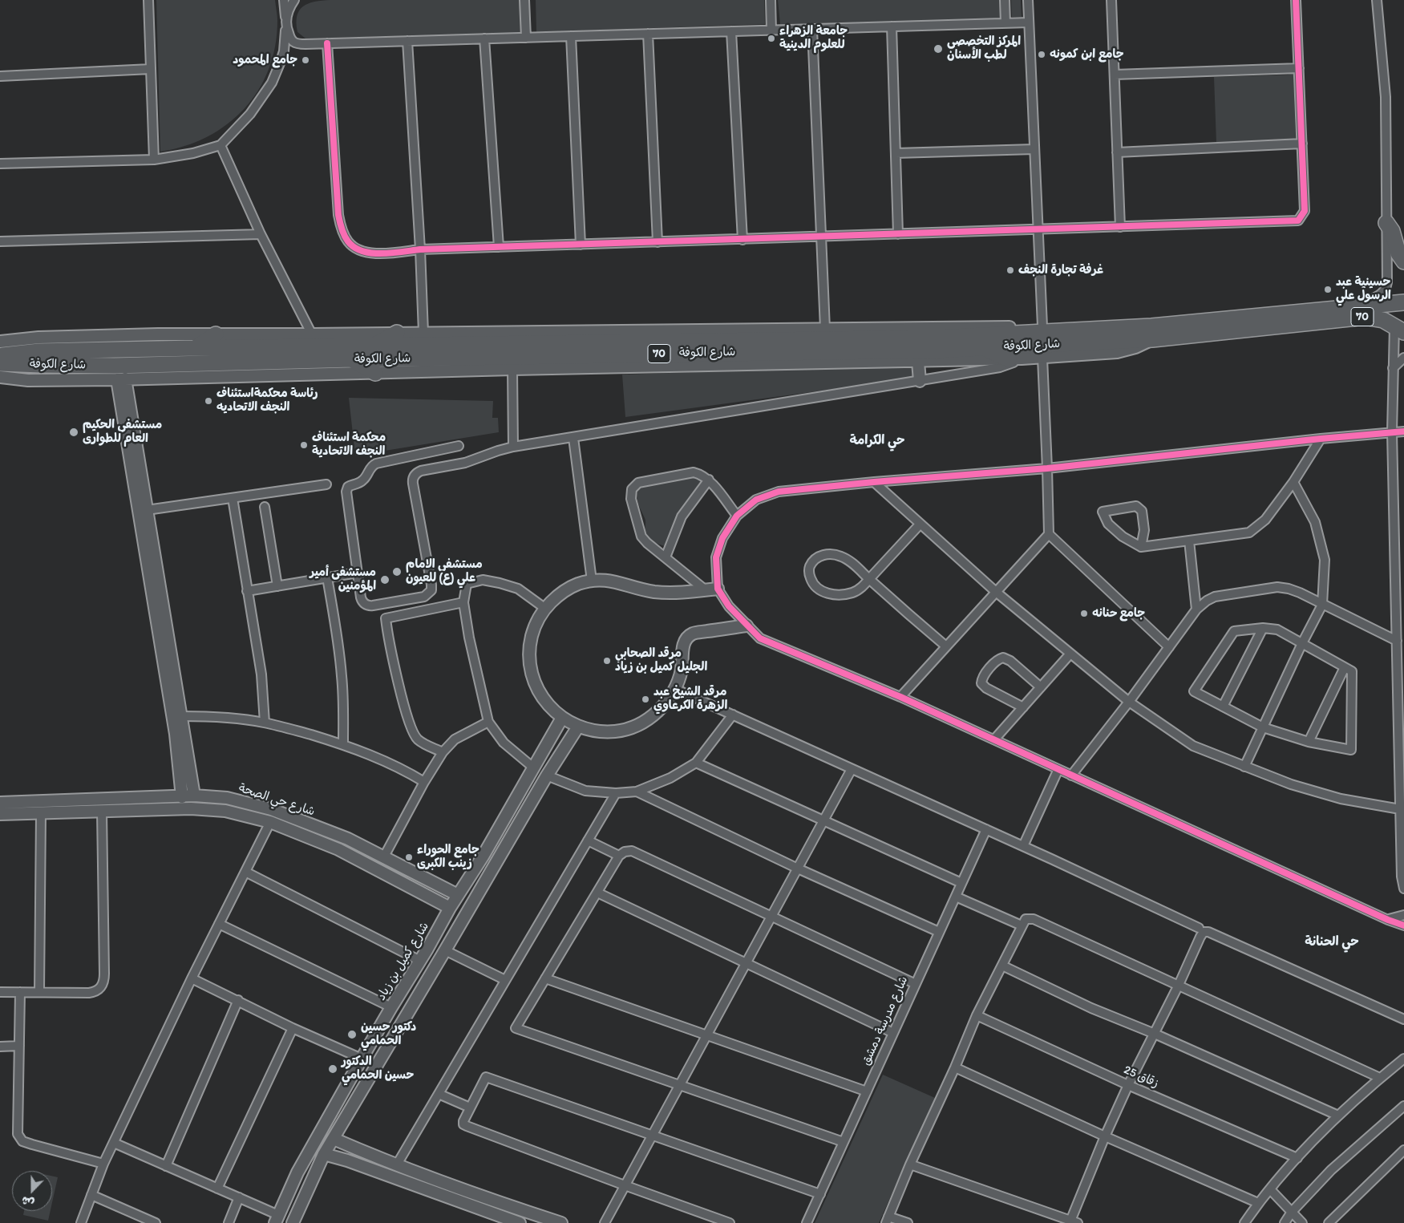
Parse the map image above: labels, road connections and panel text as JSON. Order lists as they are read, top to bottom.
{
  "streets": {
    "highway": ["70", "شارع الكوفة"],
    "main road": ["شارع حي الصحة", "شارع كميل بن زياد"],
    "street": ["شارع مدرسة دمشق", "زقاق 25"]
  },
  "crossings": [
    ["70", "شارع الكوفة"],
    ["شارع حي الصحة", "شارع كميل بن زياد"]
  ],
  "districts": ["حي الكرامة", "حي الحنانة"],
  "places": [
    "جامعة الزهراء للعلوم الدينية",
    "المركز التخصصي لطب الأسنان",
    "جامع ابن كمونه",
    "جامع المحمود",
    "غرفة تجارة النجف",
    "حسينية عبد الرسول علي",
    "رئاسة محكمةاستئناف النجف الاتحاديه",
    "مستشفى الحكيم العام للطوارى",
    "محكمة استئناف النجف الاتحادية",
    "مستشفى الامام علي (ع) للعيون",
    "مستشفى أمير المؤمنين",
    "جامع حنانه",
    "مرقد الصحابي الجليل كميل بن زياد",
    "مرقد الشيخ عبد الزهرة الكرعاوي",
    "جامع الحوراء زينب الكبرى",
    "دكتور حسين الحمامي",
    "الدكتور حسين الحمامي"
  ],
  "north": "bottom"
}
